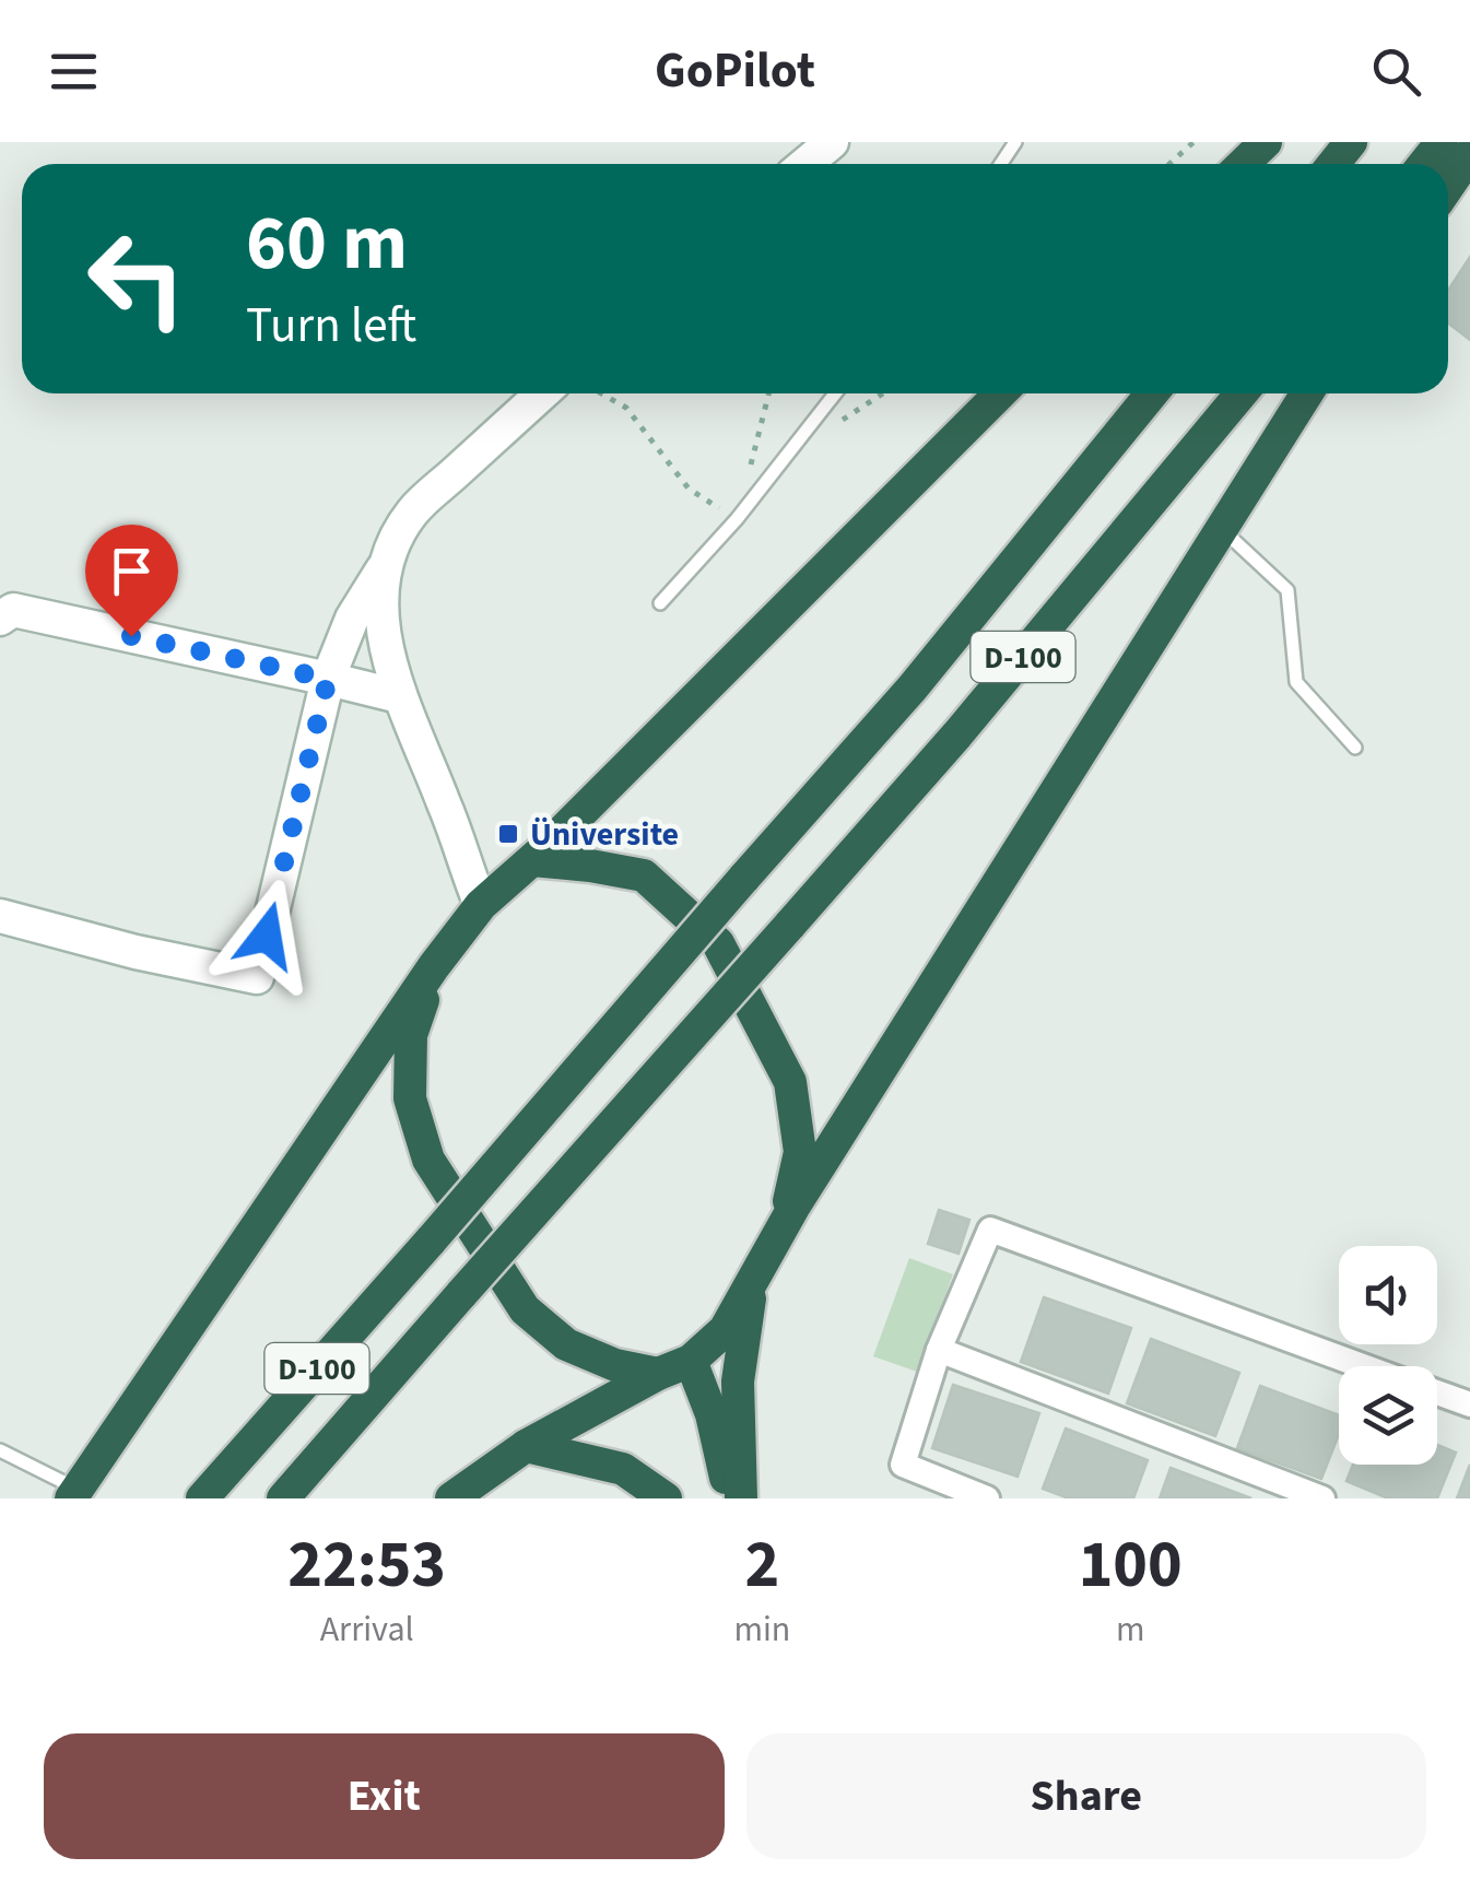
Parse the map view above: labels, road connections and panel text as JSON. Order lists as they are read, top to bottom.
{
  "streets": {
    "highway": ["D-100"]
  },
  "places": {
    "transit": ["Üniversite"]
  },
  "page": {
    "header": "GoPilot",
    "turn": ["60 m", "Turn left"],
    "eta": [
      "22:53",
      "Arrival",
      "2",
      "min",
      "100",
      "m"
    ],
    "buttons": ["Exit", "Share"]
  }
}
